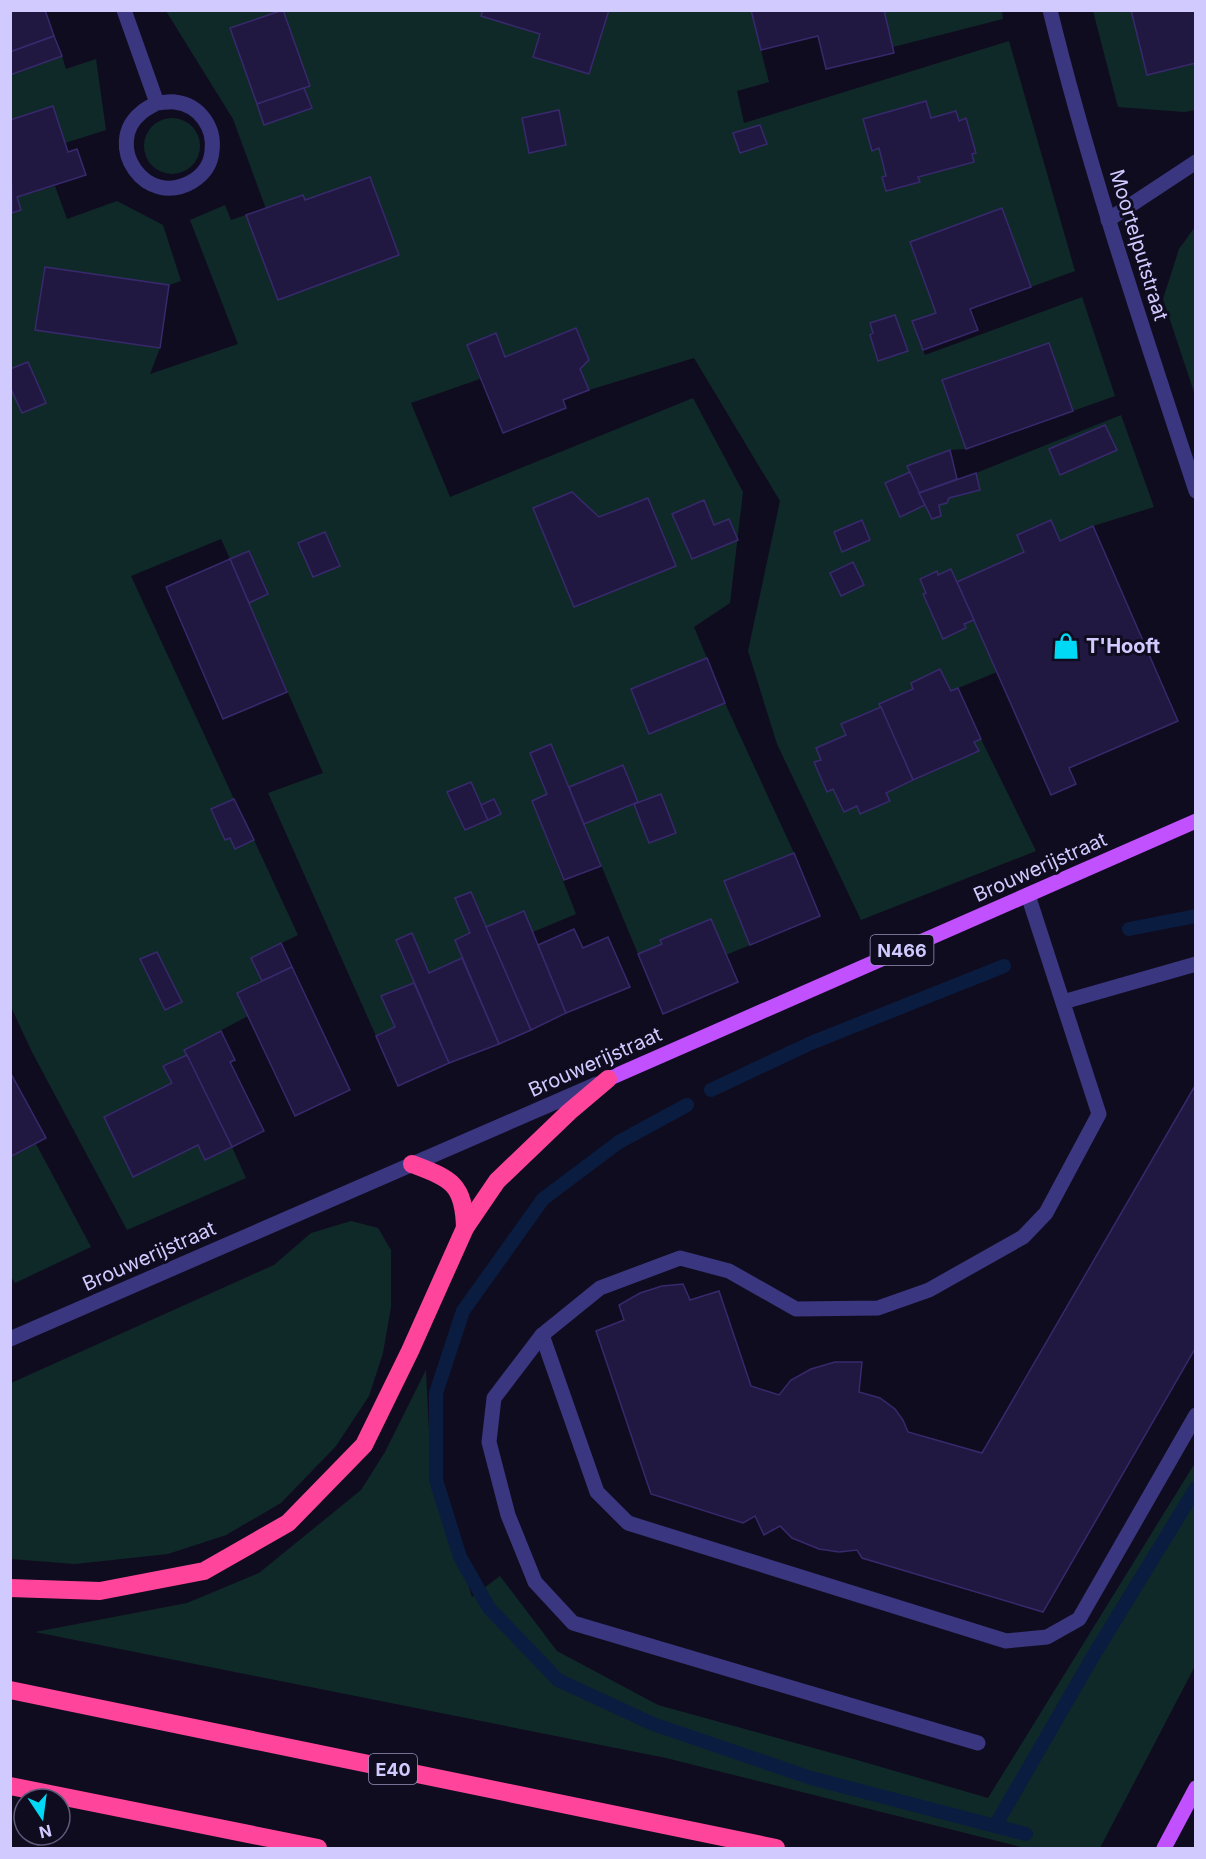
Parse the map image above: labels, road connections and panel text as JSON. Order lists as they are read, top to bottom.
{
  "streets": {
    "highway": ["E40"],
    "main road": ["Brouwerijstraat", "N466"],
    "street": ["Moortelputstraat"]
  },
  "places": {
    "shop": ["T'Hooft"]
  },
  "north": "bottom"
}
